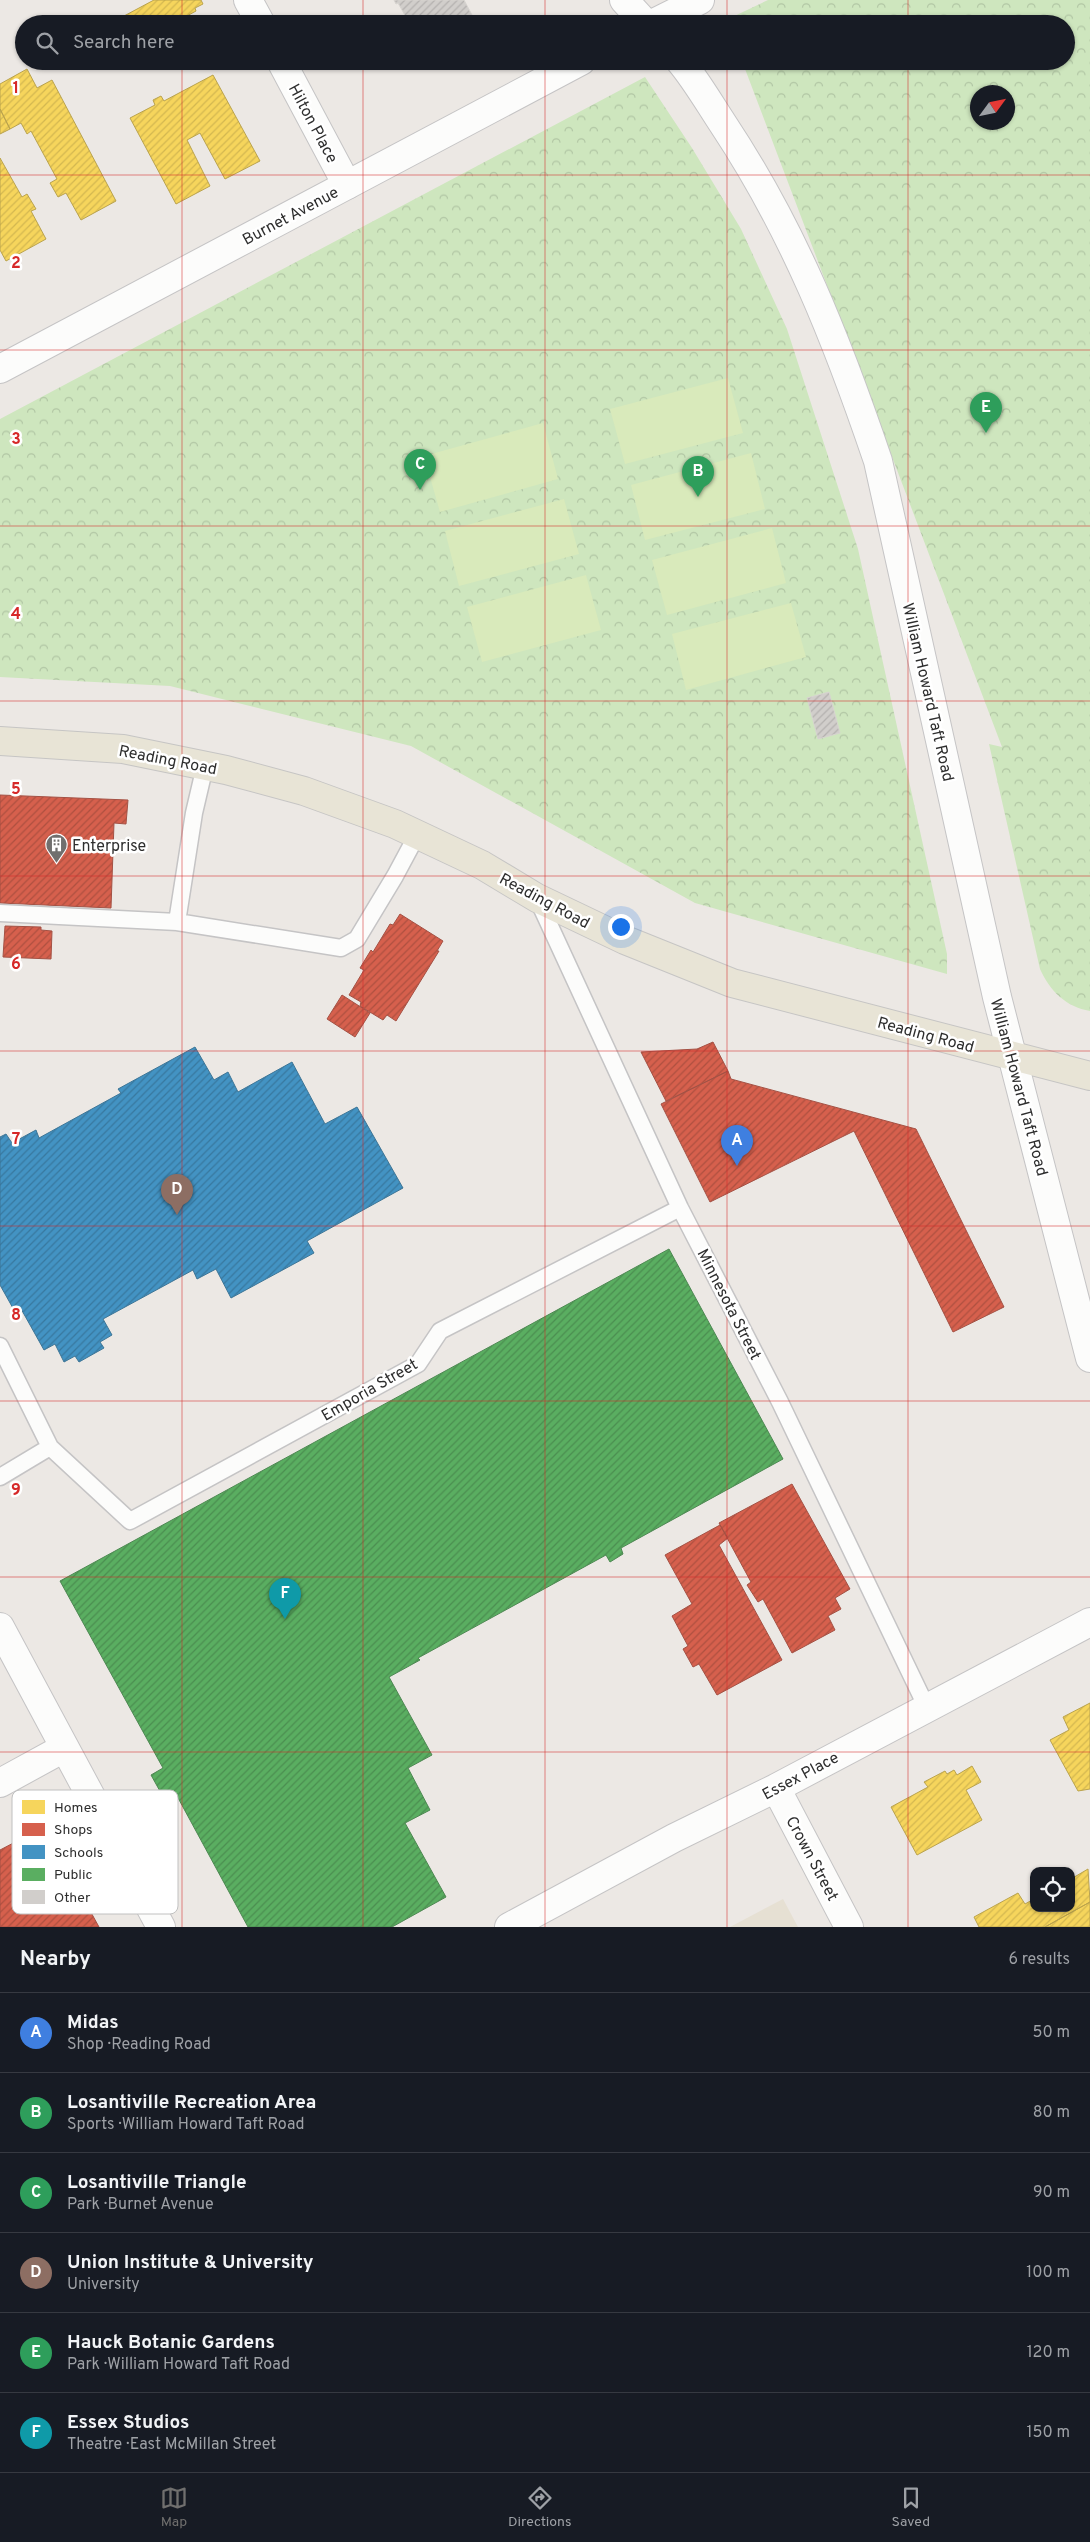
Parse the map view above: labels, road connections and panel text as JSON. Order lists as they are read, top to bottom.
{
  "streets": {
    "main road": ["Reading Road"],
    "street": [
      "Hilton Place",
      "Burnet Avenue",
      "William Howard Taft Road",
      "Essex Place",
      "Crown Street"
    ],
    "lane": ["Minnesota Street", "Emporia Street"]
  },
  "crossings": [
    ["Hilton Place", "Burnet Avenue"],
    ["William Howard Taft Road", "Reading Road"],
    ["Reading Road", "Minnesota Street"],
    ["Minnesota Street", "Emporia Street"],
    ["Minnesota Street", "Essex Place"],
    ["Essex Place", "Crown Street"]
  ],
  "places": {
    "building": ["Enterprise"]
  },
  "legend": [
    "Homes",
    "Shops",
    "Schools",
    "Public",
    "Other"
  ],
  "north": "top right",
  "page": {
    "search": "Search here",
    "pins": [
      "E",
      "C",
      "B",
      "A",
      "D",
      "F"
    ],
    "heading": ["Nearby", "6 results"],
    "list": [
      {
        "mark": "A",
        "name": "Midas",
        "note": "Shop · Reading Road",
        "value": "50 m"
      },
      {
        "mark": "B",
        "name": "Losantiville Recreation Area",
        "note": "Sports · William Howard Taft Road",
        "value": "80 m"
      },
      {
        "mark": "C",
        "name": "Losantiville Triangle",
        "note": "Park · Burnet Avenue",
        "value": "90 m"
      },
      {
        "mark": "D",
        "name": "Union Institute & University",
        "note": "University",
        "value": "100 m"
      },
      {
        "mark": "E",
        "name": "Hauck Botanic Gardens",
        "note": "Park · William Howard Taft Road",
        "value": "120 m"
      },
      {
        "mark": "F",
        "name": "Essex Studios",
        "note": "Theatre · East McMillan Street",
        "value": "150 m"
      }
    ],
    "nav": ["Map", "Directions", "Saved"]
  },
  "grid": {
    "rows": [
      "1",
      "2",
      "3",
      "4",
      "5",
      "6",
      "7",
      "8",
      "9"
    ]
  }
}
